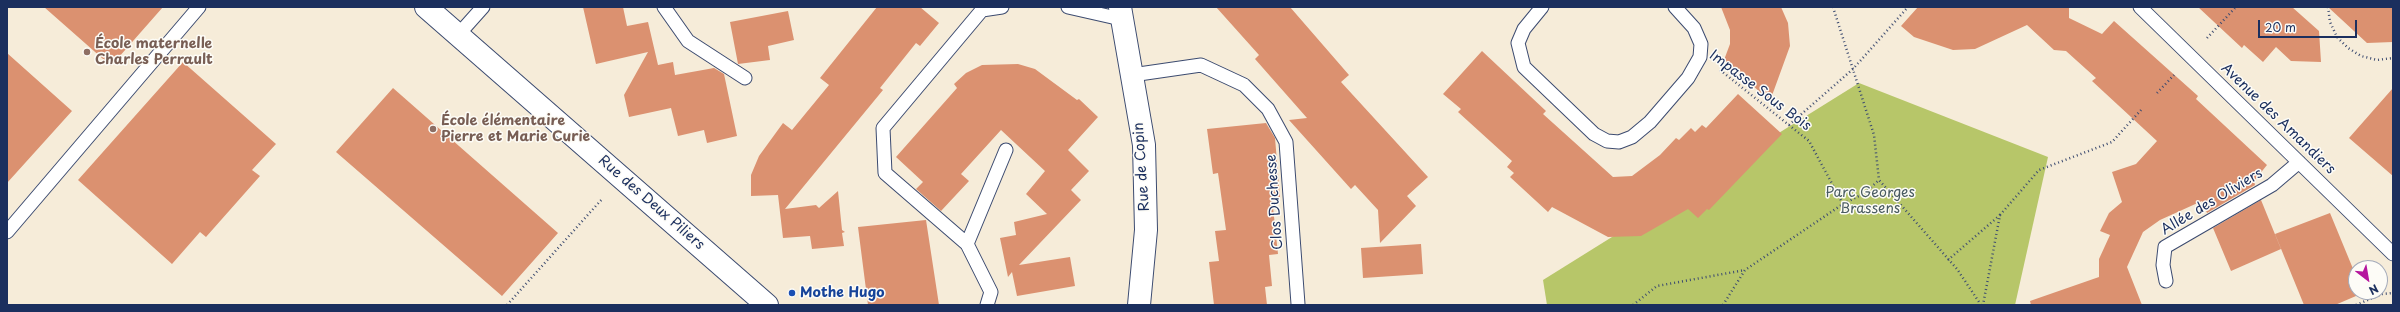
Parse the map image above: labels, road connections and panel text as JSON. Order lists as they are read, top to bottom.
{
  "streets": {
    "street": ["Rue de Copin", "Rue des Deux Piliers"],
    "lane": ["Avenue des Amandiers", "Clos Duchesse", "Allée des Oliviers"],
    "path": ["Impasse Sous Bois"]
  },
  "crossings": [
    ["Avenue des Amandiers", "Allée des Oliviers"],
    ["Rue de Copin", "Clos Duchesse"]
  ],
  "parks": ["Parc Georges Brassens"],
  "places": ["École maternelle Charles Perrault", "École élémentaire Pierre et Marie Curie", "Mothe Hugo"],
  "scale_bar": "20 m",
  "north": "bottom right"
}
